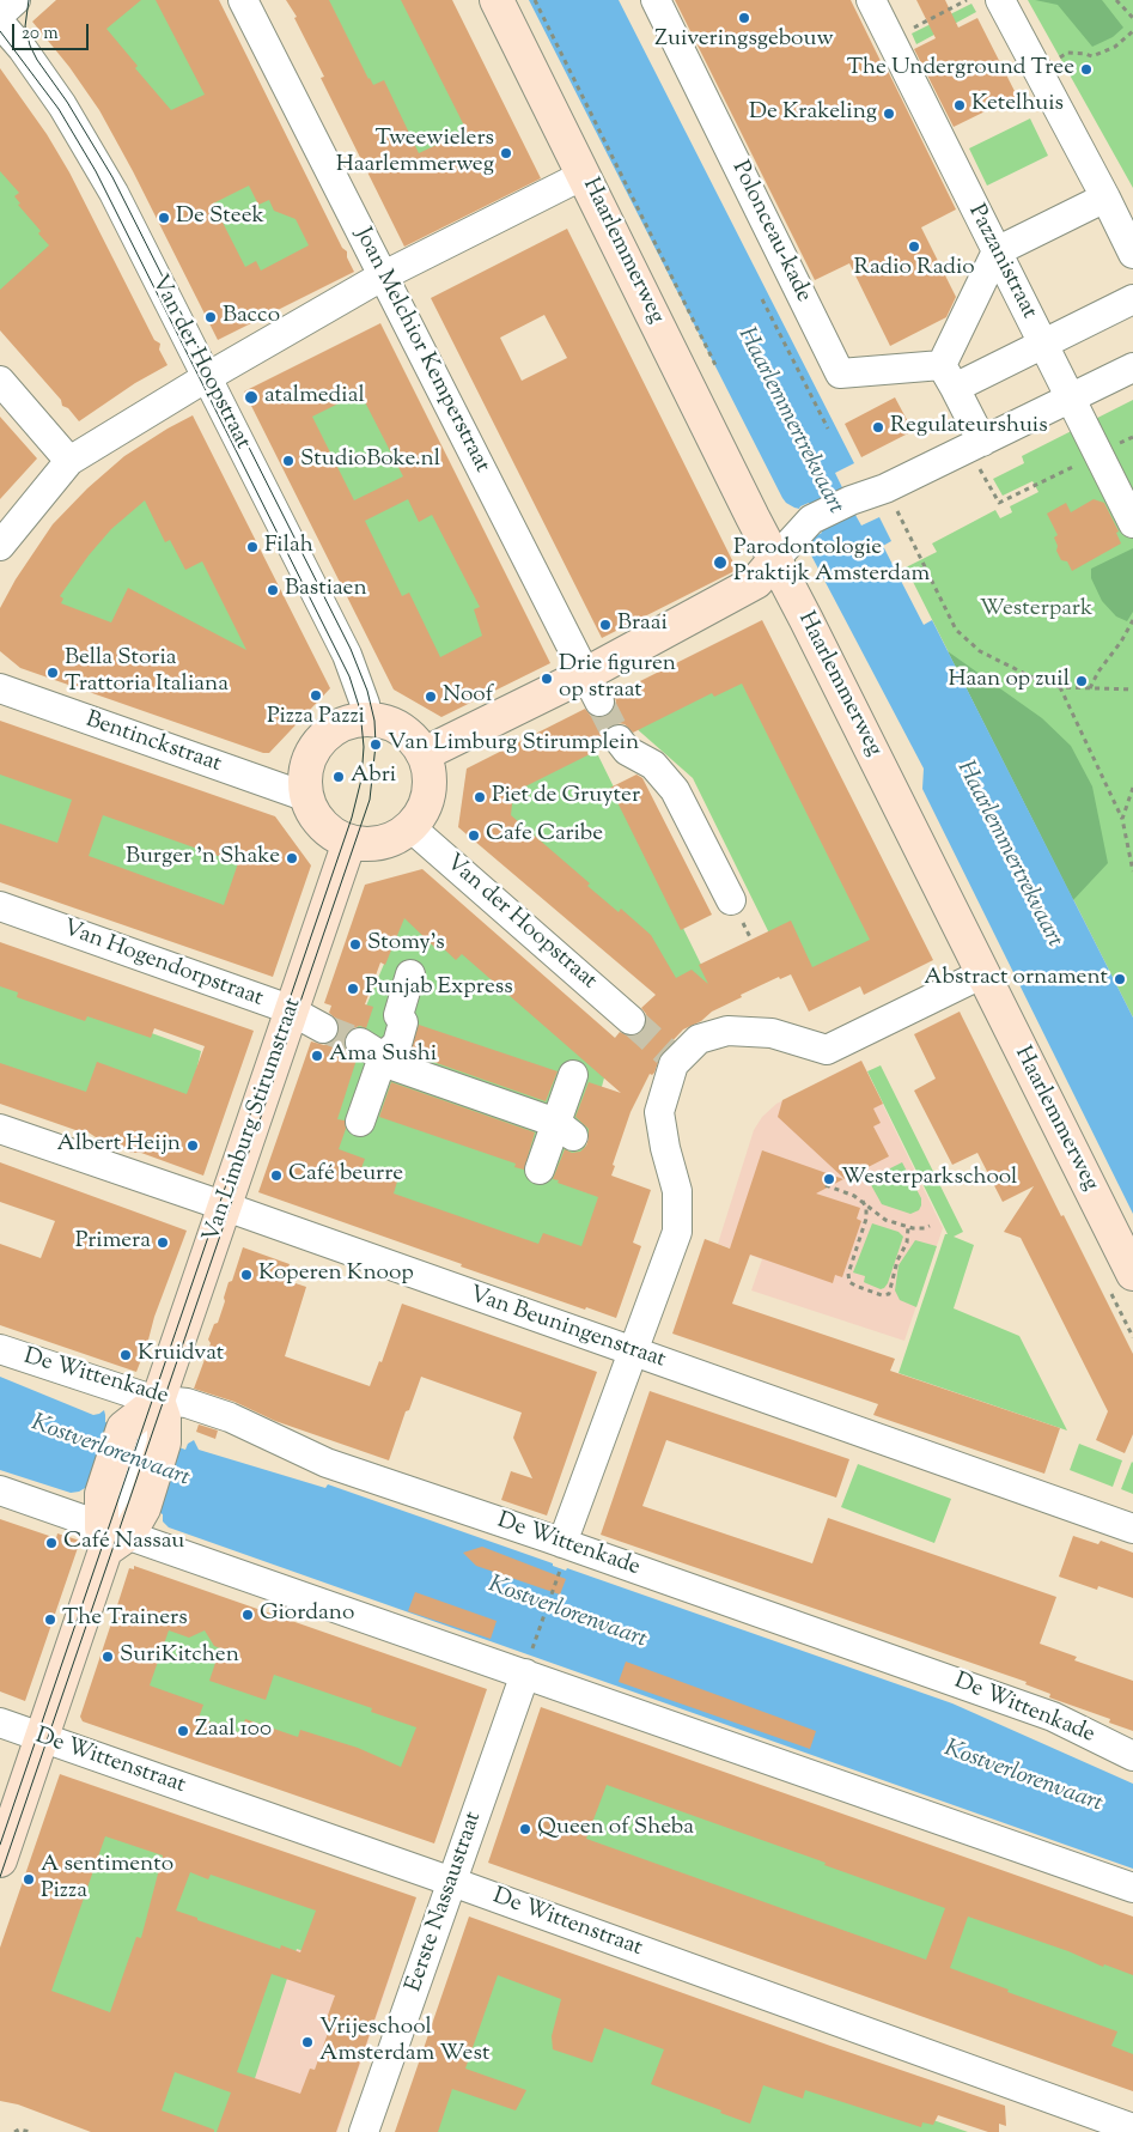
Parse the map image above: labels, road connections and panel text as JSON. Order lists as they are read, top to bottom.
{
  "streets": {
    "street": [
      "Polonceau-kade",
      "Haarlemmerweg",
      "Pazzanistraat",
      "Joan Melchior Kemperstraat",
      "Van der Hoopstraat",
      "Bentinckstraat",
      "Van Hogendorpstraat",
      "Van Limburg Stirumstraat",
      "Van Beuningenstraat",
      "De Wittenkade",
      "De Wittenstraat",
      "Eerste Nassaustraat"
    ]
  },
  "crossings": [
    ["Van der Hoopstraat", "Bentinckstraat"],
    ["Van der Hoopstraat", "Van Limburg Stirumstraat"],
    ["Bentinckstraat", "Van Limburg Stirumstraat"],
    ["Van Hogendorpstraat", "Van Limburg Stirumstraat"],
    ["Van Limburg Stirumstraat", "Van Beuningenstraat"],
    ["Van Limburg Stirumstraat", "De Wittenkade"],
    ["De Wittenstraat", "Eerste Nassaustraat"]
  ],
  "water": ["Haarlemmertrekvaart", "Kostverlorenvaart"],
  "parks": ["Westerpark"],
  "places": [
    "Zuiveringsgebouw",
    "The Underground Tree",
    "Ketelhuis",
    "De Krakeling",
    "Tweewielers Haarlemmerweg",
    "De Steek",
    "Radio Radio",
    "Bacco",
    "atalmedial",
    "Regulateurshuis",
    "StudioBoke.nl",
    "Filah",
    "Parodontologie Praktijk Amsterdam",
    "Bastiaen",
    "Braai",
    "Bella Storia Trattoria Italiana",
    "Drie figuren op straat",
    "Haan op zuil",
    "Pizza Pazzi",
    "Noof",
    "Van Limburg Stirumplein",
    "Abri",
    "Piet de Gruyter",
    "Cafe Caribe",
    "Burger 'n Shake",
    "Stomy's",
    "Abstract ornament",
    "Punjab Express",
    "Ama Sushi",
    "Albert Heijn",
    "Café beurre",
    "Westerparkschool",
    "Primera",
    "Koperen Knoop",
    "Kruidvat",
    "Café Nassau",
    "Giordano",
    "The Trainers",
    "SuriKitchen",
    "Zaal 100",
    "Queen of Sheba",
    "A sentimento Pizza",
    "Vrijeschool Amsterdam West"
  ],
  "scale_bar": "20 m"
}
